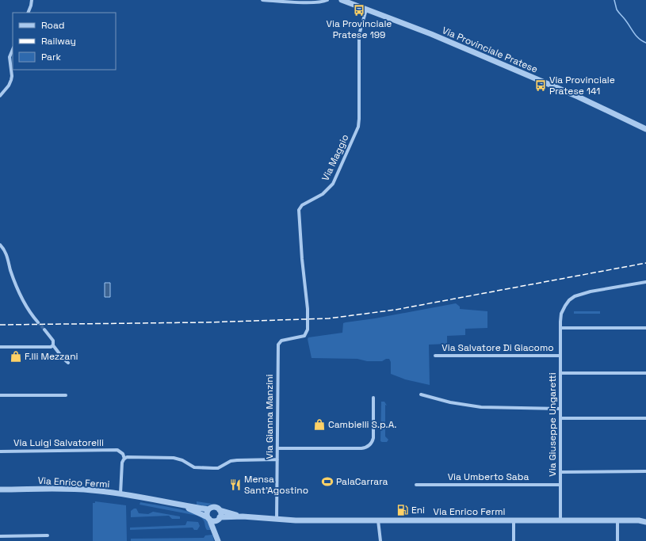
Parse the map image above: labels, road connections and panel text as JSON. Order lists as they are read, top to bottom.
{
  "streets": {
    "street": [
      "Via Provinciale Pratese",
      "Via Maggio",
      "Via Salvatore Di Giacomo",
      "Via Gianna Manzini",
      "Via Giuseppe Ungaretti",
      "Via Luigi Salvatorelli",
      "Via Umberto Saba",
      "Via Enrico Fermi"
    ]
  },
  "crossings": [
    ["Via Provinciale Pratese", "Via Maggio"],
    ["Via Maggio", "Via Gianna Manzini"],
    ["Via Salvatore Di Giacomo", "Via Giuseppe Ungaretti"],
    ["Via Gianna Manzini", "Via Enrico Fermi"],
    ["Via Giuseppe Ungaretti", "Via Umberto Saba"],
    ["Via Giuseppe Ungaretti", "Via Enrico Fermi"]
  ],
  "places": {
    "bus stop": ["Via Provinciale Pratese 199", "Via Provinciale Pratese 141"],
    "shop": ["F.lli Mezzani", "Cambielli S.p.A."],
    "sports": ["PalaCarrara"],
    "restaurant": ["Mensa Sant'Agostino"],
    "fuel station": ["Eni"]
  },
  "legend": ["Road", "Railway", "Park"]
}
